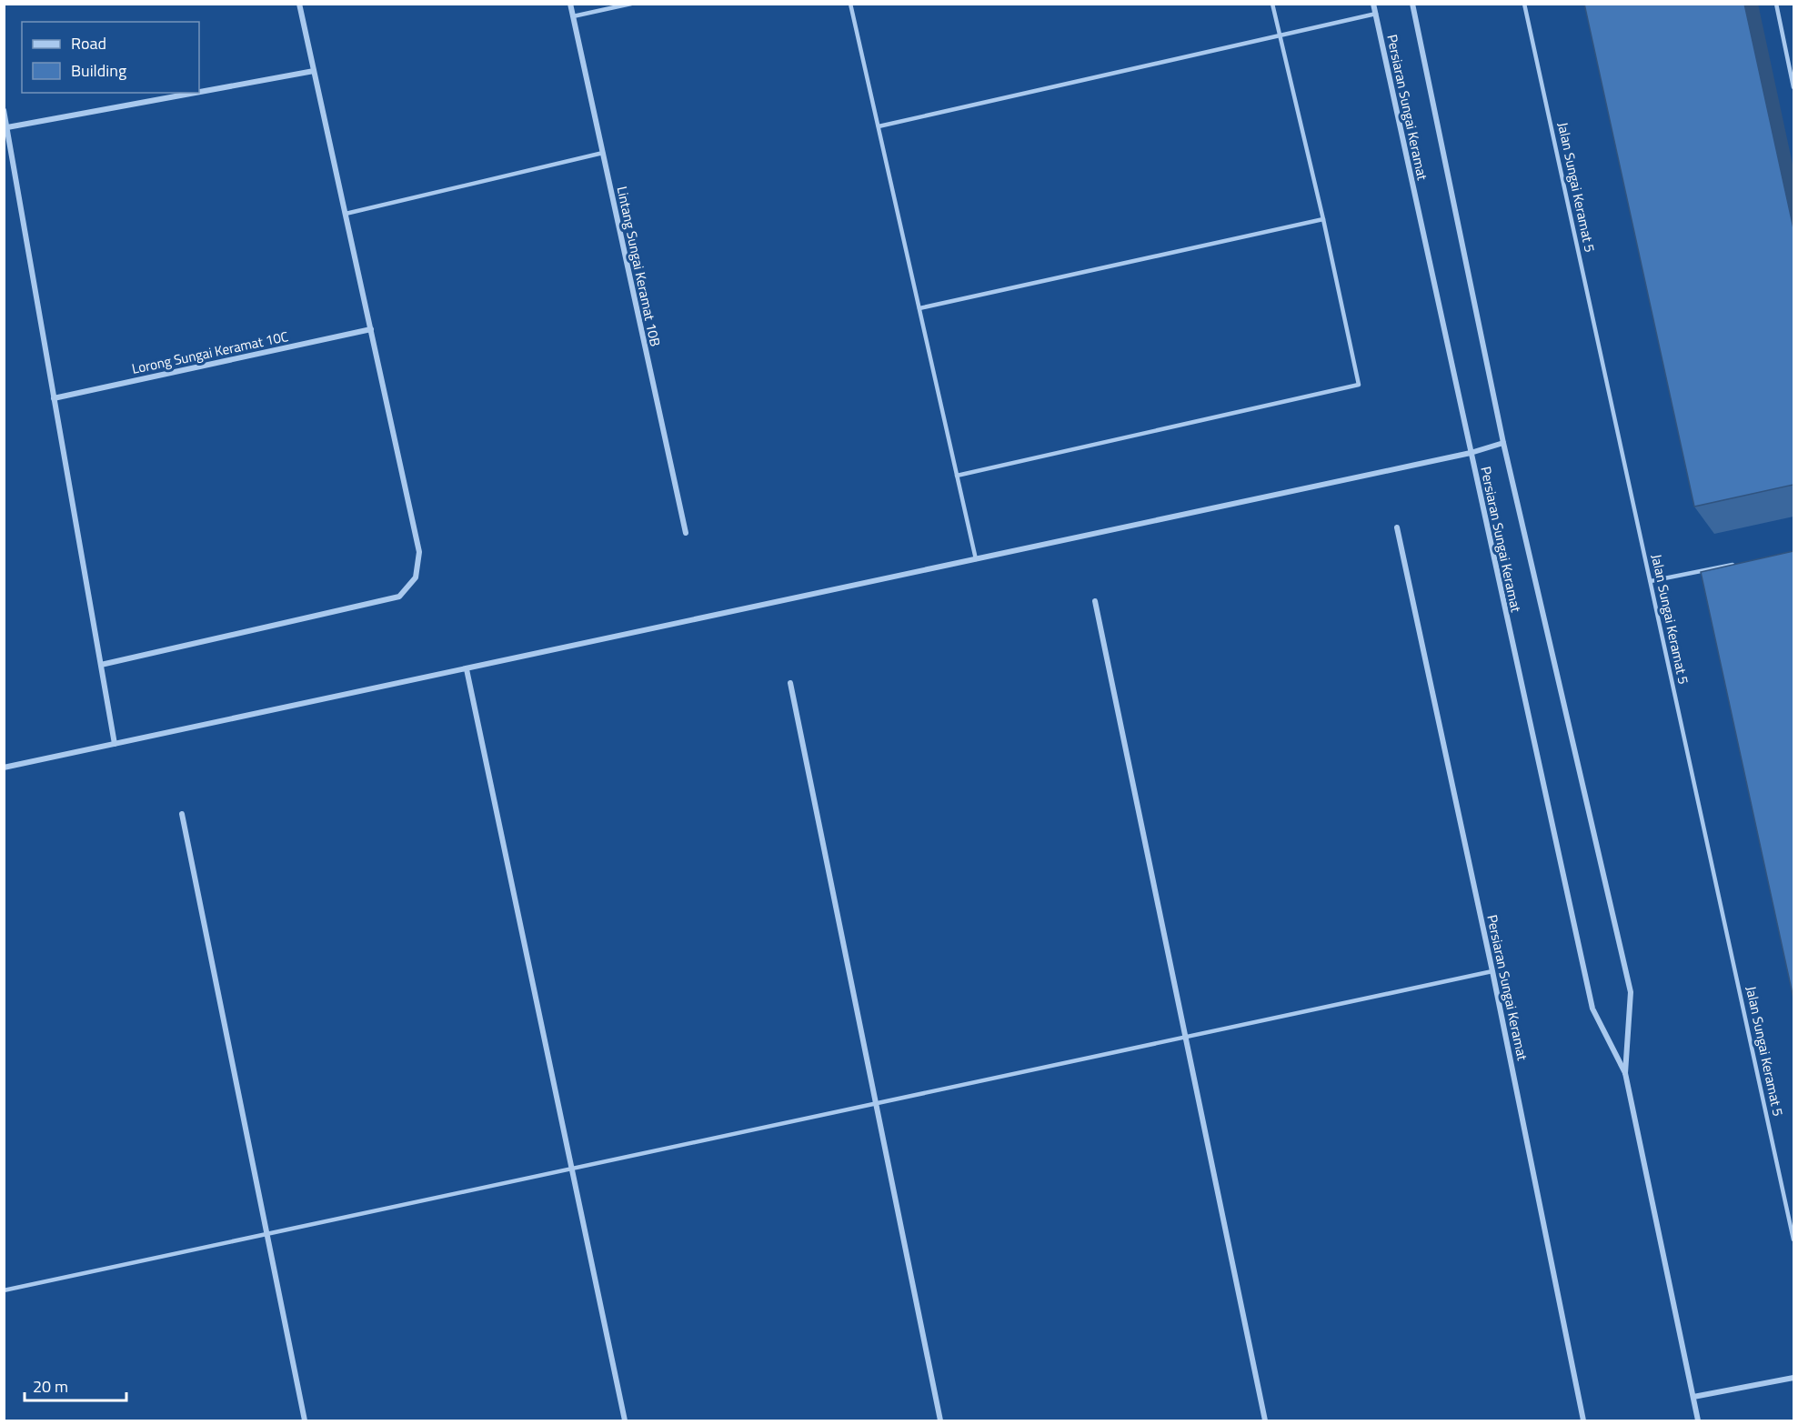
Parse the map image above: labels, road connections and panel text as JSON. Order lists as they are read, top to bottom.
{
  "streets": {
    "street": ["Persiaran Sungai Keramat", "Lintang Sungai Keramat 10B", "Lorong Sungai Keramat 10C"],
    "lane": ["Jalan Sungai Keramat 5"]
  },
  "legend": ["Road", "Building"],
  "scale_bar": "20 m"
}
